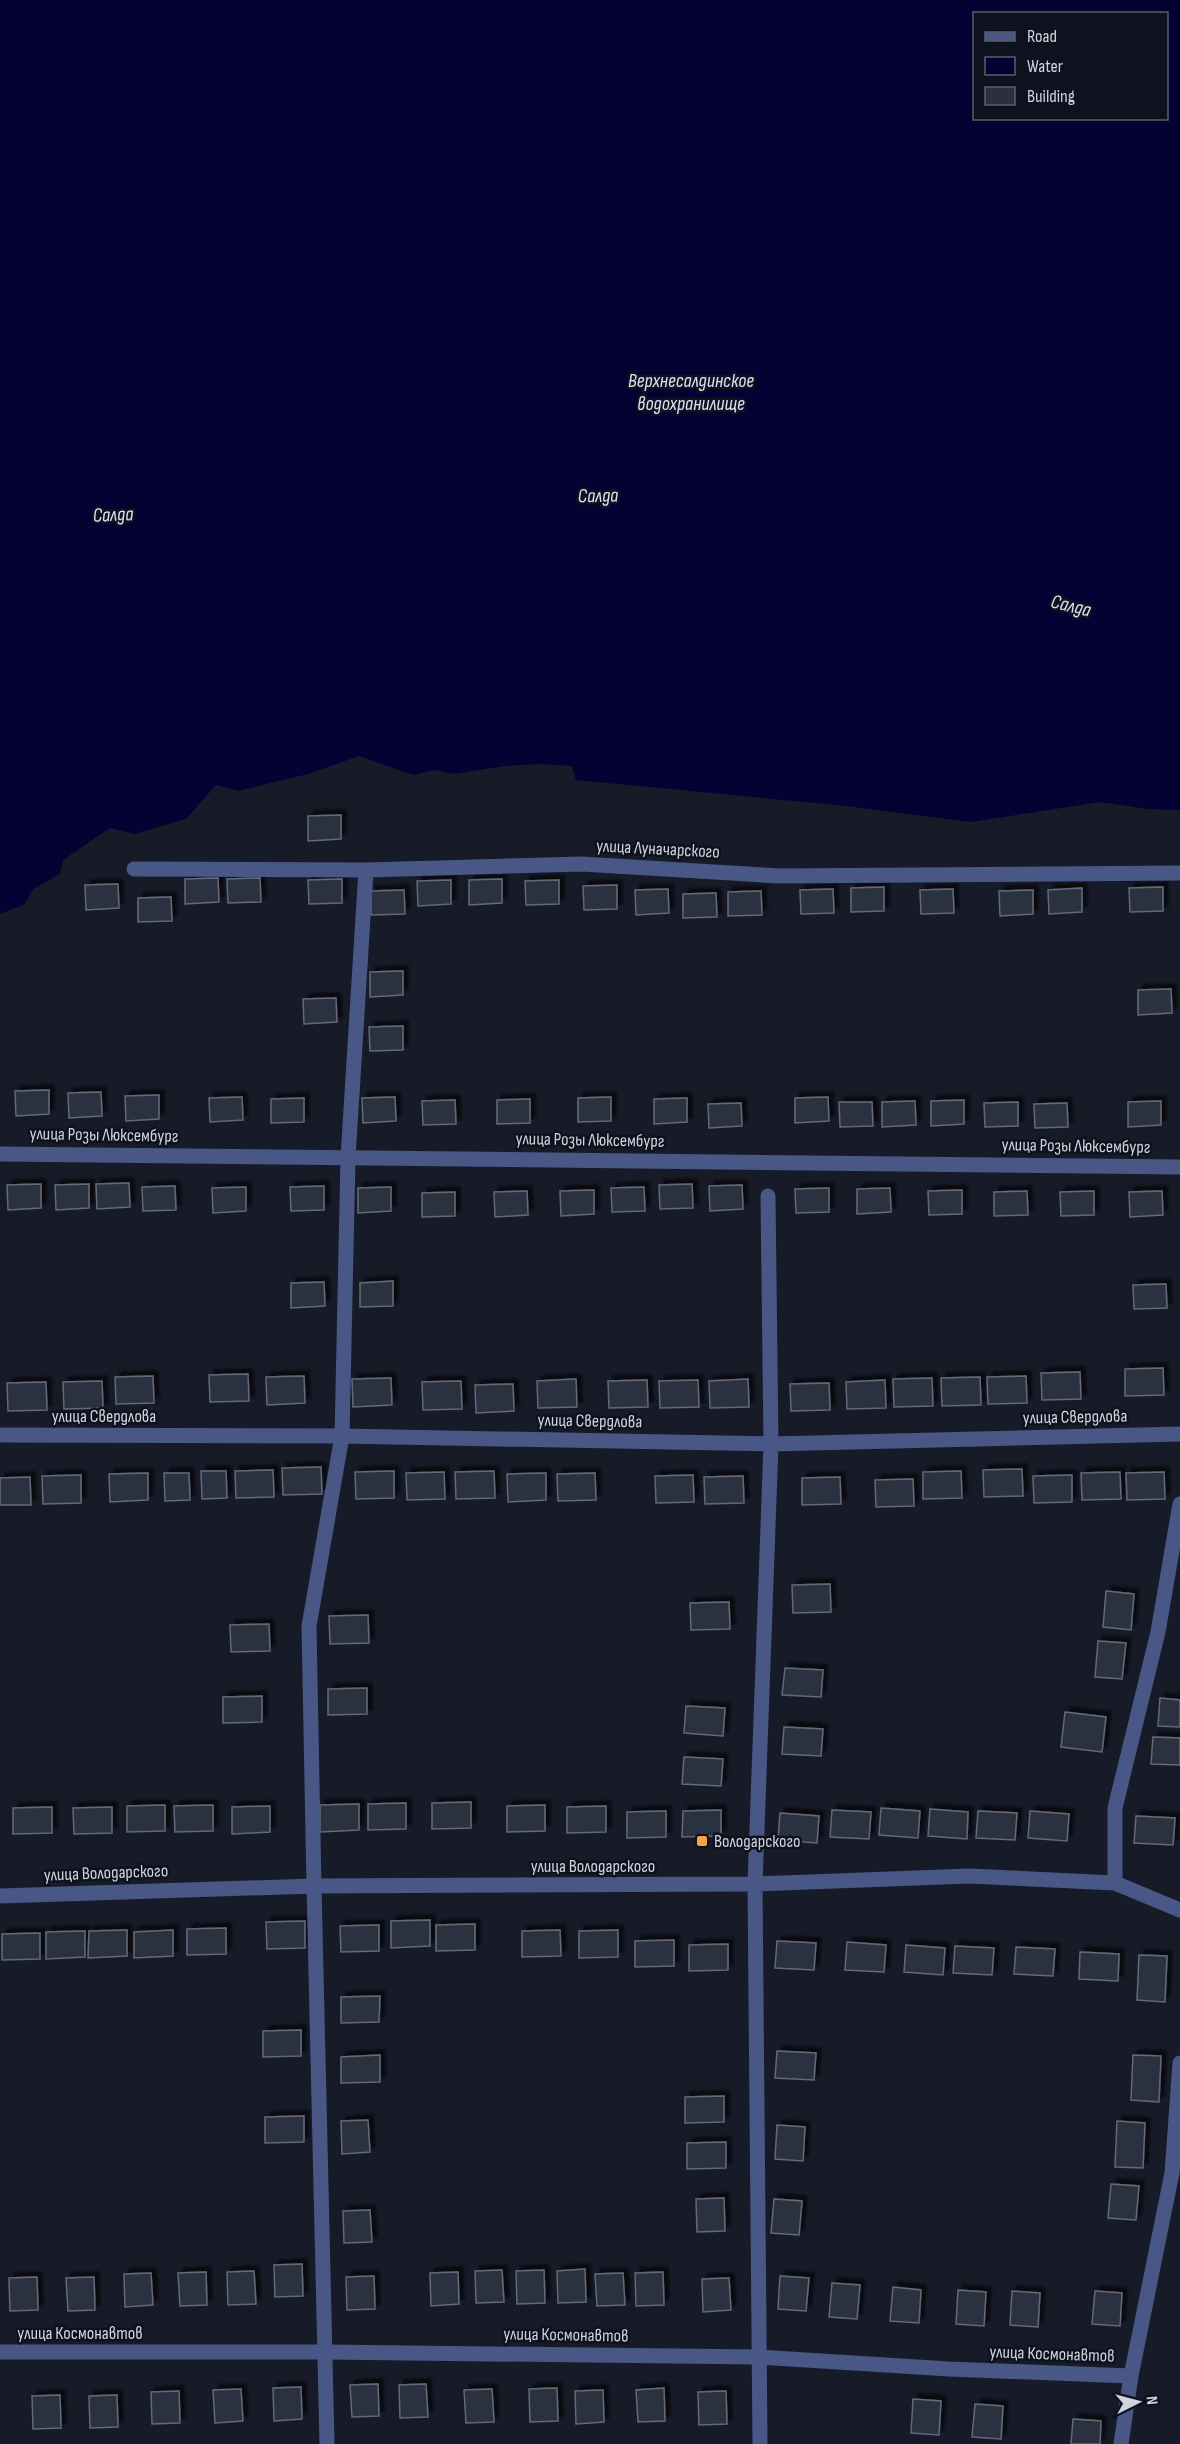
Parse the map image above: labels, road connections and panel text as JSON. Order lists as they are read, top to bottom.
{
  "streets": {
    "street": [
      "улица Луначарского",
      "улица Розы Люксембург",
      "улица Свердлова",
      "улица Володарского",
      "улица Космонавтов"
    ]
  },
  "water": ["Верхнесалдинское водохранилище", "Салда"],
  "places": {
    "transit": ["Володарского"]
  },
  "legend": ["Road", "Water", "Building"],
  "north": "right"
}
